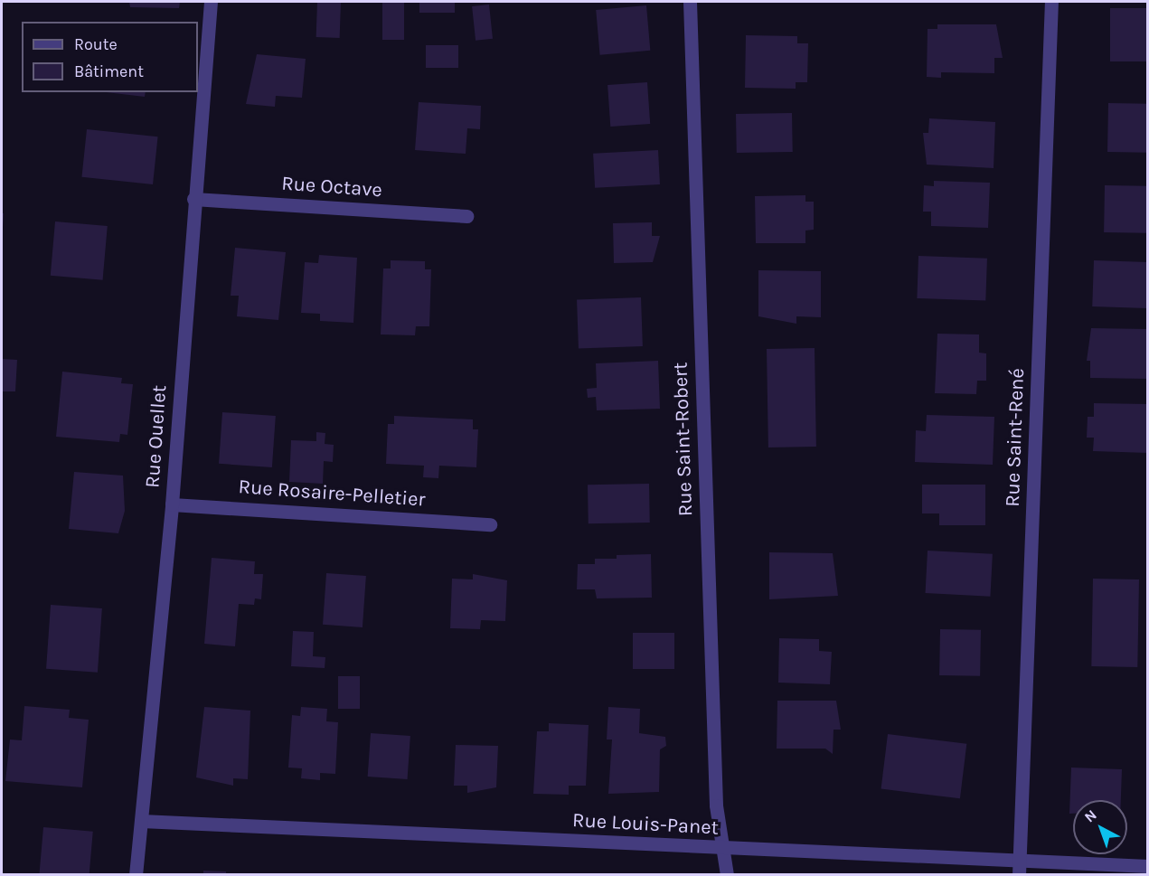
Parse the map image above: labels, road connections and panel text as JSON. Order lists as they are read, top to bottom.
{
  "streets": {
    "street": [
      "Rue Octave",
      "Rue Ouellet",
      "Rue Saint-René",
      "Rue Saint-Robert",
      "Rue Rosaire-Pelletier",
      "Rue Louis-Panet"
    ]
  },
  "crossings": [
    ["Rue Octave", "Rue Ouellet"],
    ["Rue Ouellet", "Rue Rosaire-Pelletier"],
    ["Rue Ouellet", "Rue Louis-Panet"],
    ["Rue Saint-René", "Rue Louis-Panet"],
    ["Rue Saint-Robert", "Rue Louis-Panet"]
  ],
  "legend": ["Route", "Bâtiment"],
  "north": "top left"
}
